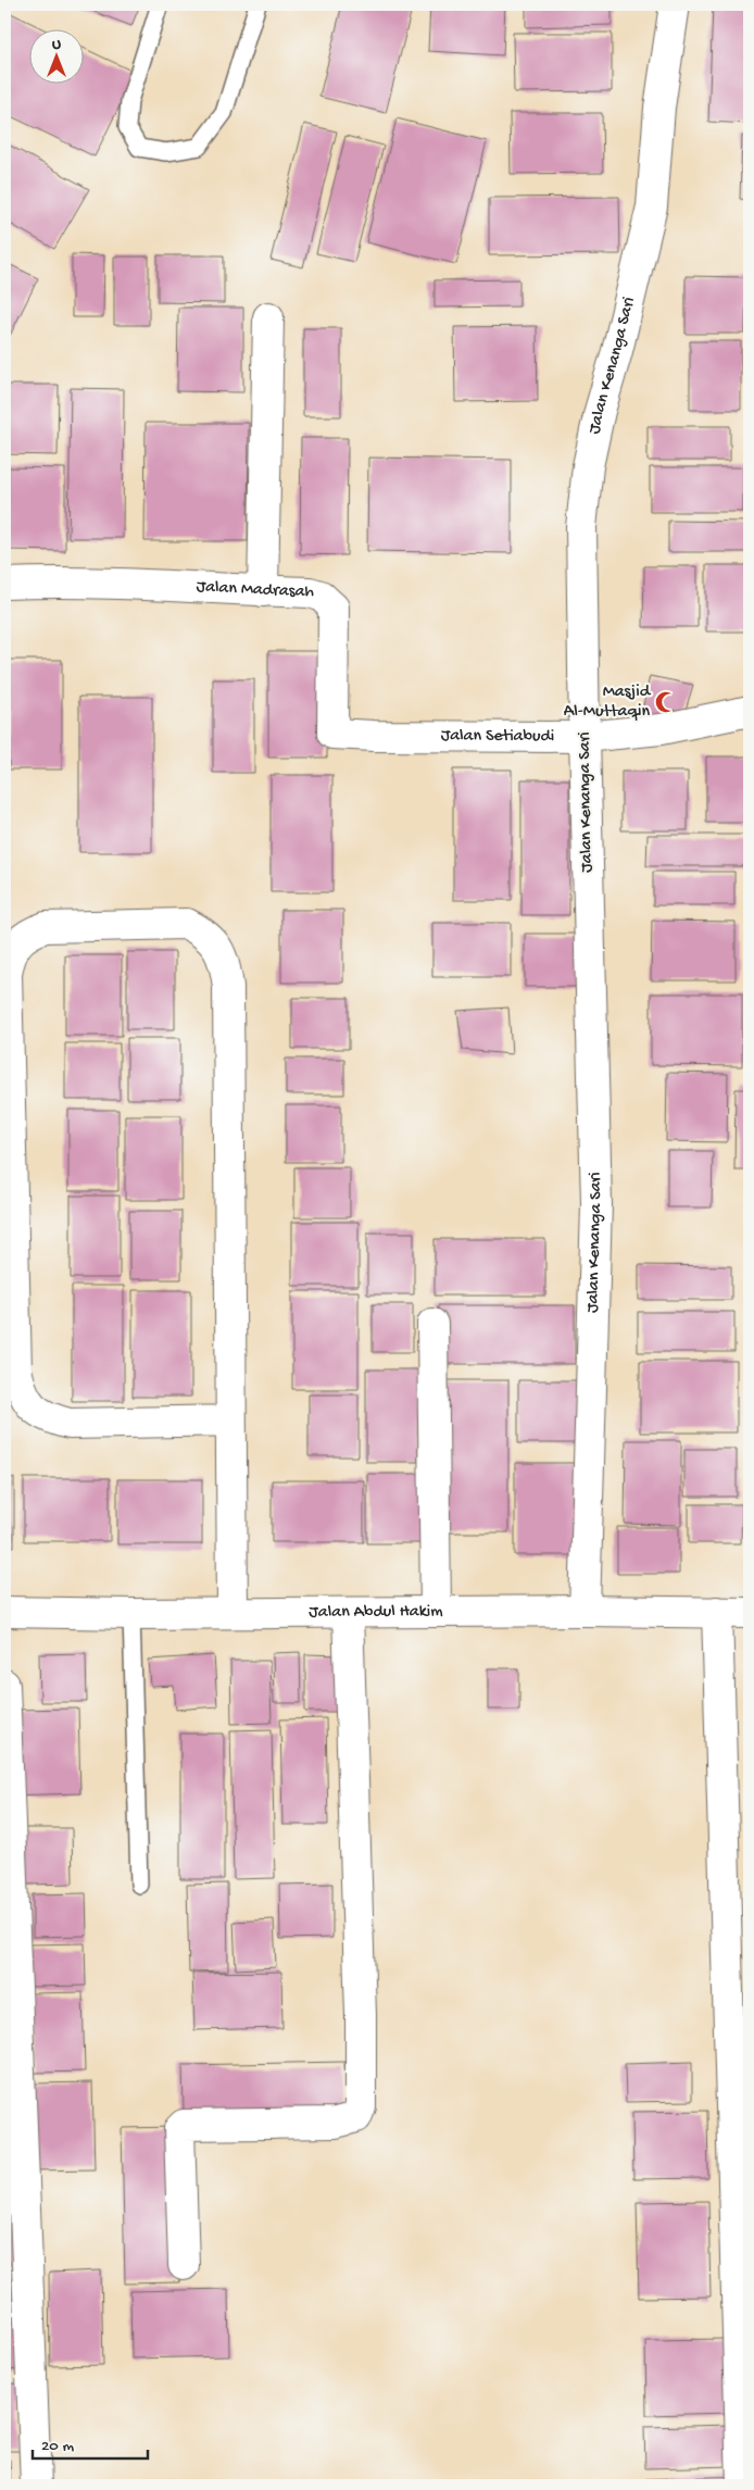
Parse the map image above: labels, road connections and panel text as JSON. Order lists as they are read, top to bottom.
{
  "streets": {
    "street": [
      "Jalan Kenanga Sari",
      "Jalan Madrasah",
      "Jalan Setiabudi",
      "Jalan Abdul Hakim"
    ]
  },
  "crossings": [
    ["Jalan Kenanga Sari", "Jalan Setiabudi"],
    ["Jalan Kenanga Sari", "Jalan Abdul Hakim"],
    ["Jalan Madrasah", "Jalan Setiabudi"]
  ],
  "places": {
    "mosque": ["Masjid Al-Muttaqin"]
  },
  "scale_bar": "20 m",
  "north": "top"
}
